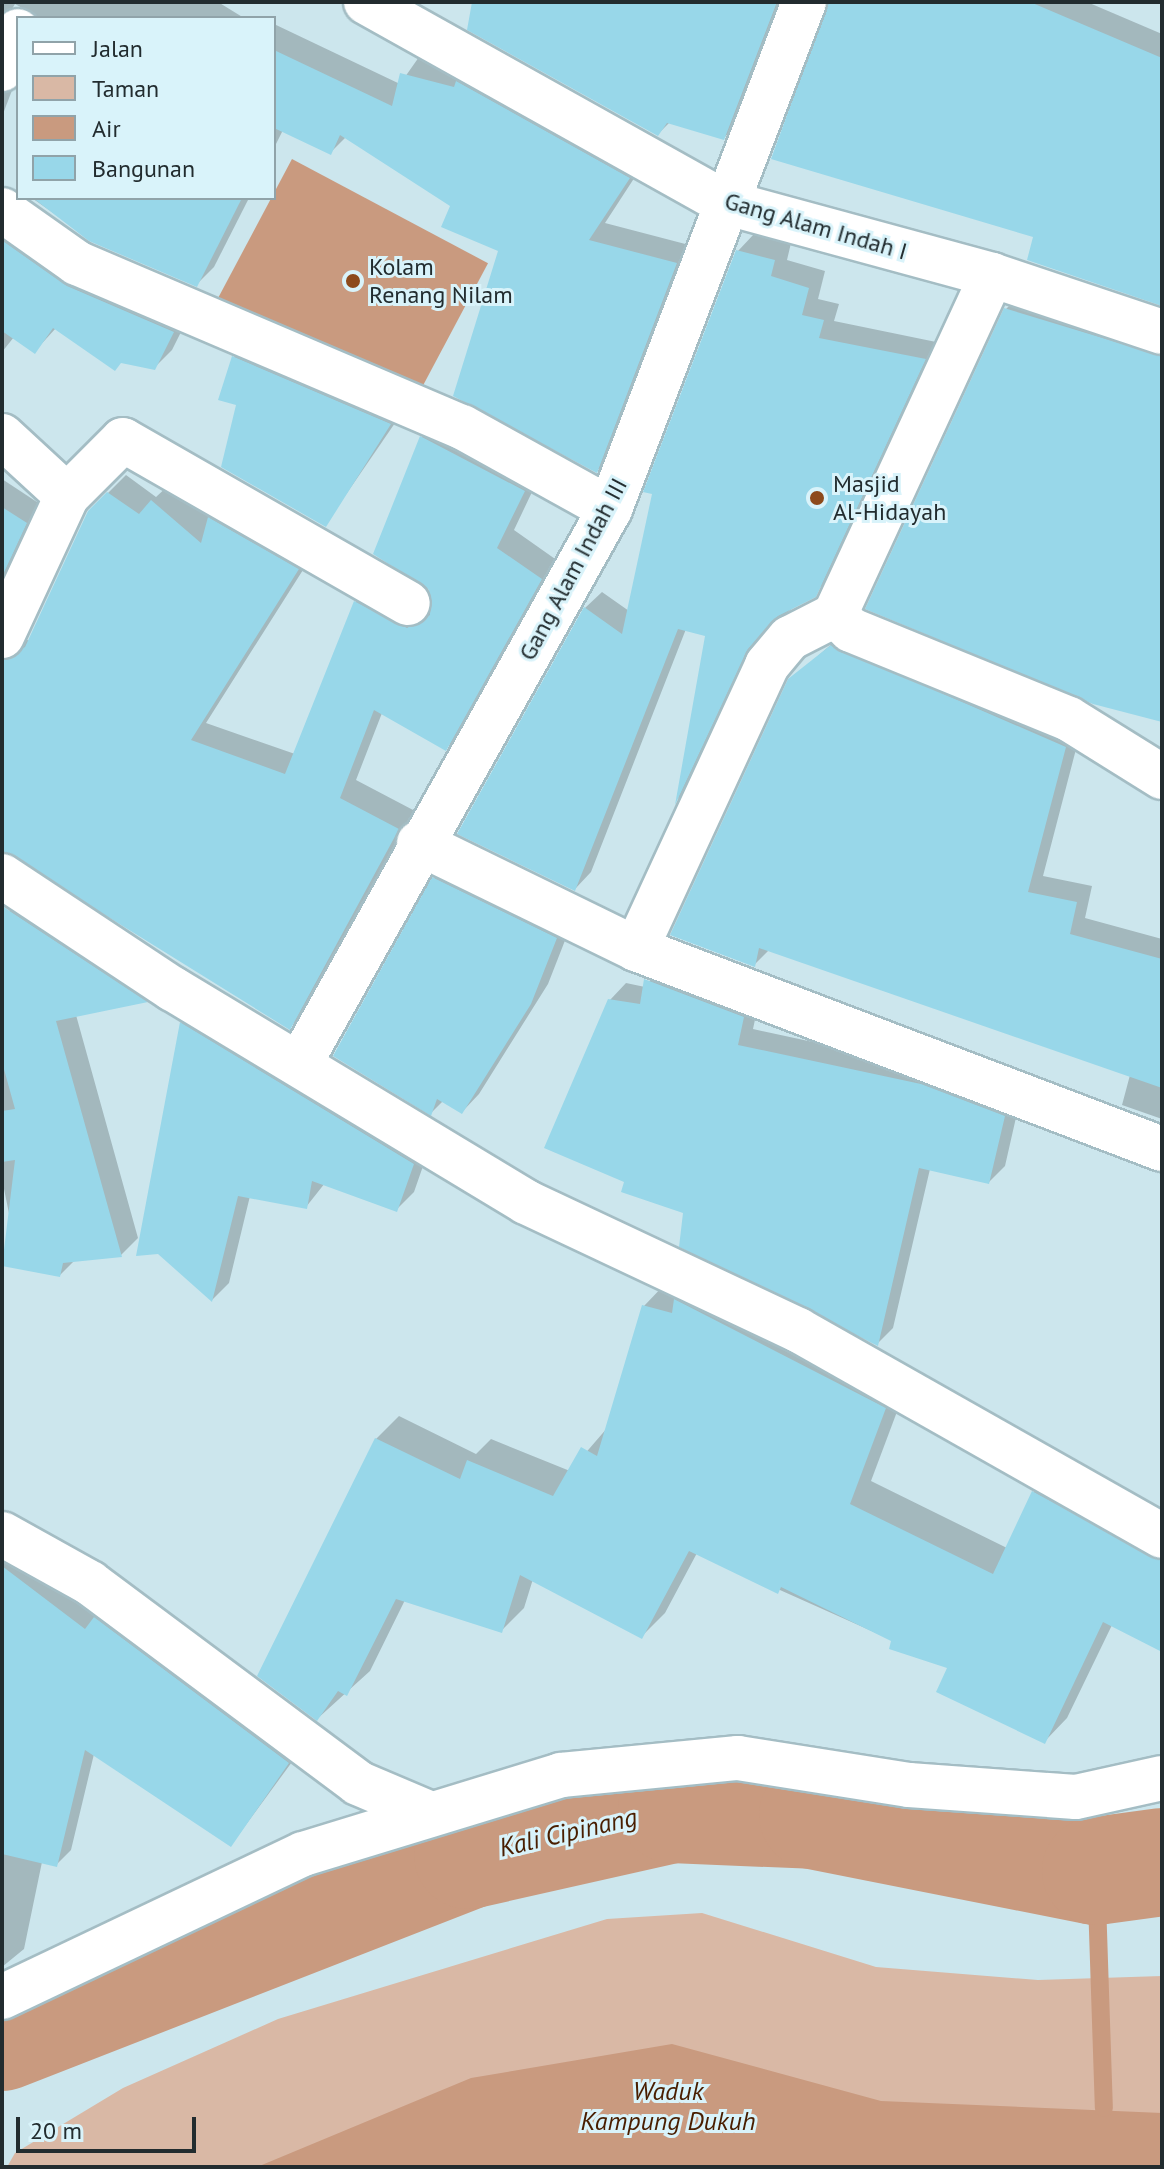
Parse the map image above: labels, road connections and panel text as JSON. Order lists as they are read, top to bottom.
{
  "streets": {
    "street": ["Gang Alam Indah I", "Gang Alam Indah III"]
  },
  "crossings": [
    ["Gang Alam Indah I", "Gang Alam Indah III"]
  ],
  "water": ["Kali Cipinang", "Waduk Kampung Dukuh"],
  "places": ["Kolam Renang Nilam", "Masjid Al-Hidayah"],
  "legend": [
    "Jalan",
    "Taman",
    "Air",
    "Bangunan"
  ],
  "scale_bar": "20 m"
}
